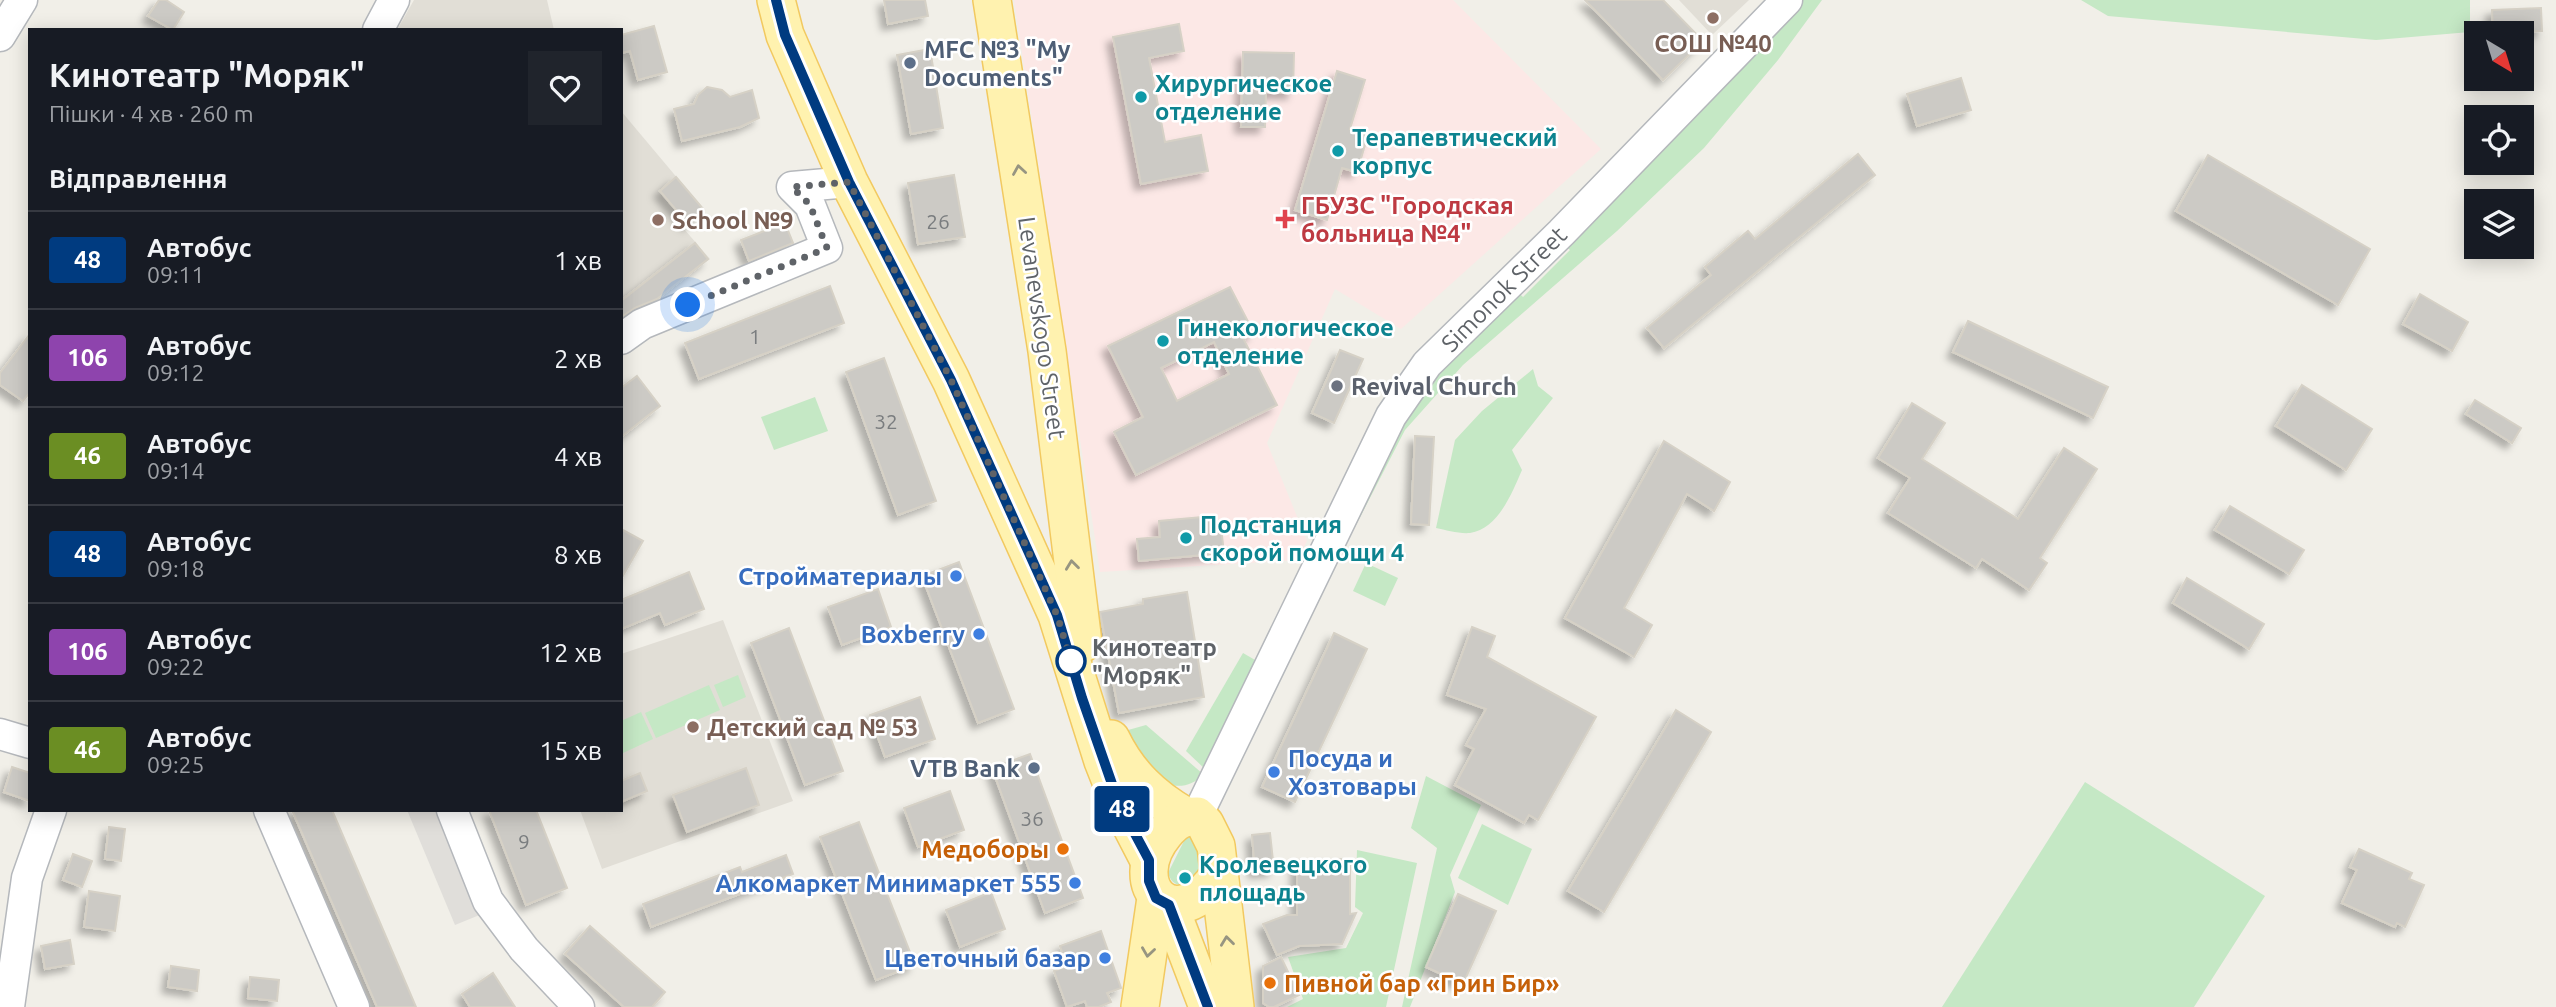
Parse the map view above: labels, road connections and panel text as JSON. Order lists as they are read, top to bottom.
{
  "streets": {
    "main road": ["Levanevskogo Street"],
    "street": ["Simonok Street"]
  },
  "crossings": [
    ["Simonok Street", "Levanevskogo Street"]
  ],
  "places": {
    "other": [
      "СОШ №40",
      "MFC №3 \"My Documents\"",
      "Хирургическое отделение",
      "Терапевтический корпус",
      "School №9",
      "Гинекологическое отделение",
      "Revival Church",
      "Подстанция скорой помощи 4",
      "Стройматериалы",
      "Boxberry",
      "Кинотеатр \"Моряк\"",
      "Детский сад № 53",
      "VTB Bank",
      "Посуда и Хозтовары",
      "Медоборы",
      "Кролевецкого площадь",
      "Алкомаркет Минимаркет 555",
      "Цветочный базар",
      "Пивной бар «Грин Бир»"
    ],
    "health": ["ГБУЗС \"Городская больница №4\""]
  },
  "lines": ["bus line 48"],
  "house_numbers": [
    "26",
    "1",
    "32",
    "36",
    "9"
  ],
  "north": "bottom right",
  "page": {
    "on_map": "48",
    "heading": [
      ["Кинотеатр \"Моряк\"", "Пішки · 4 хв · 260 m"],
      "Відправлення"
    ],
    "list": [
      {
        "mark": "48",
        "name": "Автобус",
        "note": "09:11",
        "value": "1 хв"
      },
      {
        "mark": "106",
        "name": "Автобус",
        "note": "09:12",
        "value": "2 хв"
      },
      {
        "mark": "46",
        "name": "Автобус",
        "note": "09:14",
        "value": "4 хв"
      },
      {
        "mark": "48",
        "name": "Автобус",
        "note": "09:18",
        "value": "8 хв"
      },
      {
        "mark": "106",
        "name": "Автобус",
        "note": "09:22",
        "value": "12 хв"
      },
      {
        "mark": "46",
        "name": "Автобус",
        "note": "09:25",
        "value": "15 хв"
      }
    ]
  }
}
